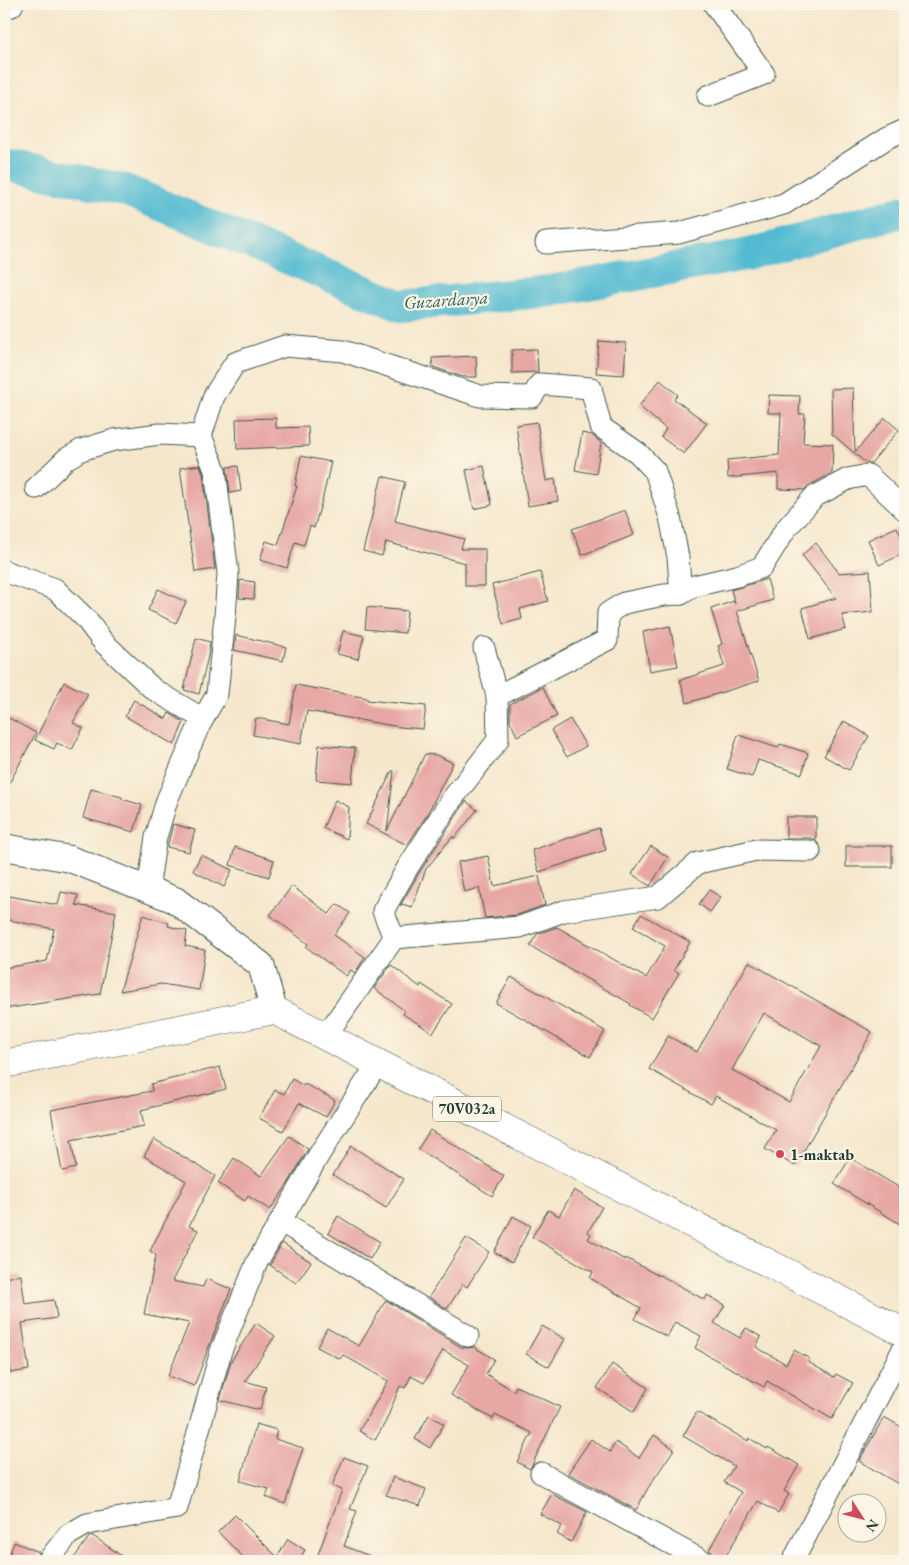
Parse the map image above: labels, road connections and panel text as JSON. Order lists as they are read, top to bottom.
{
  "streets": {
    "main road": ["70V032a"]
  },
  "water": ["Guzardarya"],
  "places": ["1-maktab"],
  "north": "bottom right"
}
